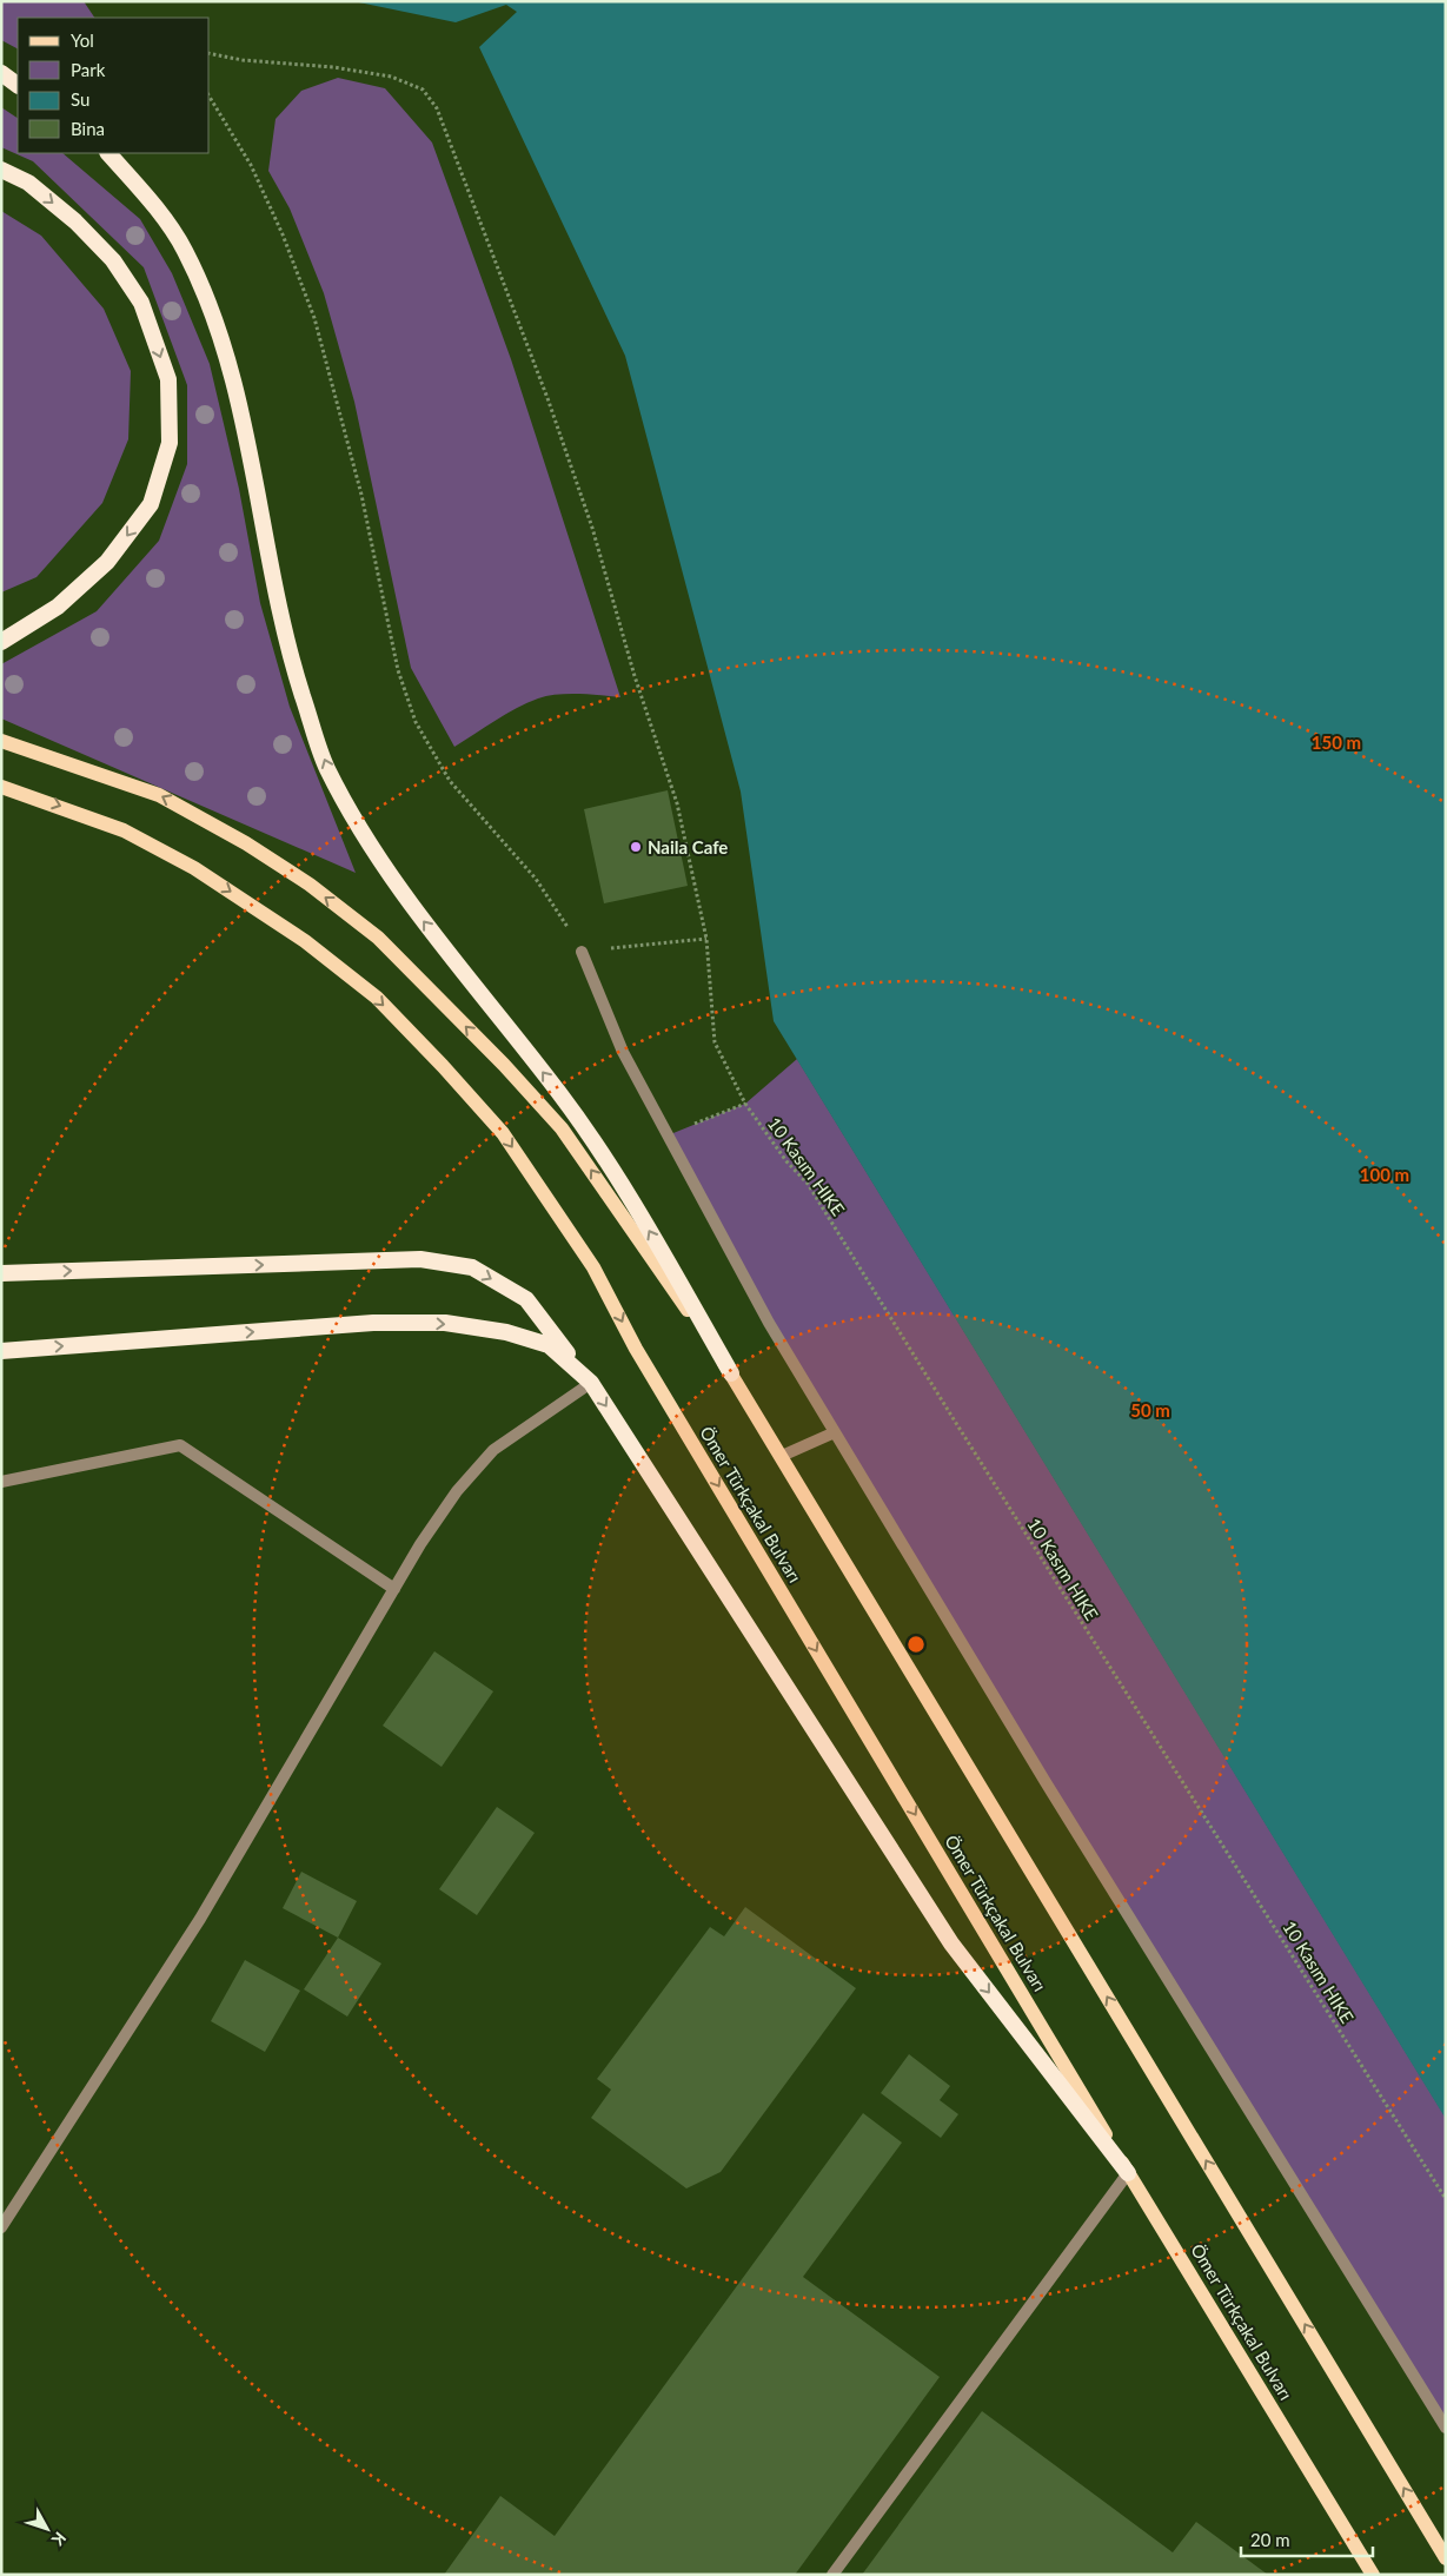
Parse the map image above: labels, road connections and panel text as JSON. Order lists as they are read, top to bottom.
{
  "streets": {
    "main road": ["Ömer Türkçakal Bulvarı"],
    "path": ["10 Kasım HIKE"]
  },
  "places": ["Naila Cafe"],
  "legend": [
    "Yol",
    "Park",
    "Su",
    "Bina"
  ],
  "scale_bar": "20 m",
  "north": "bottom right",
  "rings": ["150 m", "100 m", "50 m"]
}
